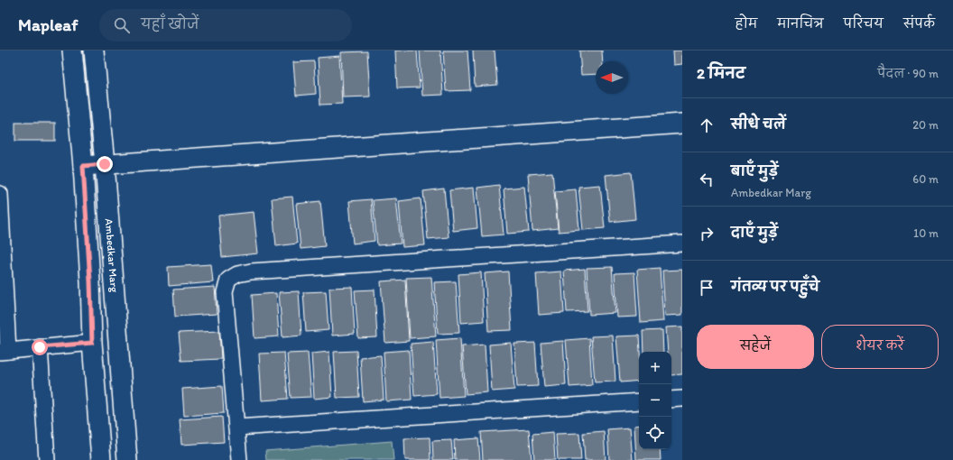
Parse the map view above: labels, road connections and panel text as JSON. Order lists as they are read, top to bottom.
{
  "streets": {
    "street": ["Ambedkar Marg"]
  },
  "north": "left",
  "page": {
    "header": "Mapleaf",
    "search": "यहाँ खोजें",
    "nav": [
      "होम",
      "मानचित्र",
      "परिचय",
      "संपर्क"
    ],
    "heading": ["2 मिनट", "पैदल · 90 m"],
    "list": [
      ["सीधे चलें", "20 m"],
      ["बाएँ मुड़ें", "Ambedkar Marg", "60 m"],
      ["दाएँ मुड़ें", "10 m"],
      "गंतव्य पर पहुँचे"
    ],
    "buttons": ["सहेजें", "शेयर करें"],
    "map_buttons": ["+", "−"]
  }
}
